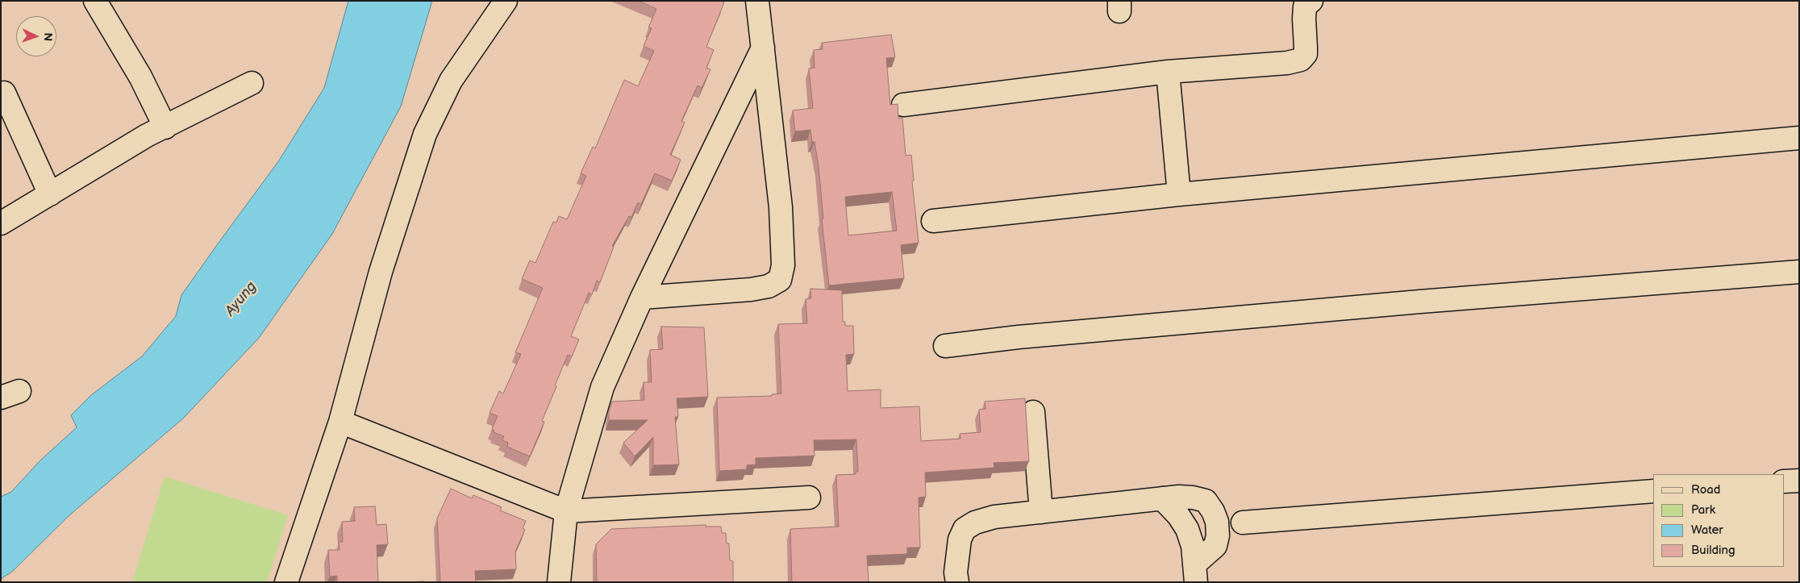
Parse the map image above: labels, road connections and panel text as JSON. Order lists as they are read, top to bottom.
{
  "water": ["Ayung"],
  "legend": [
    "Road",
    "Park",
    "Water",
    "Building"
  ],
  "north": "right"
}
